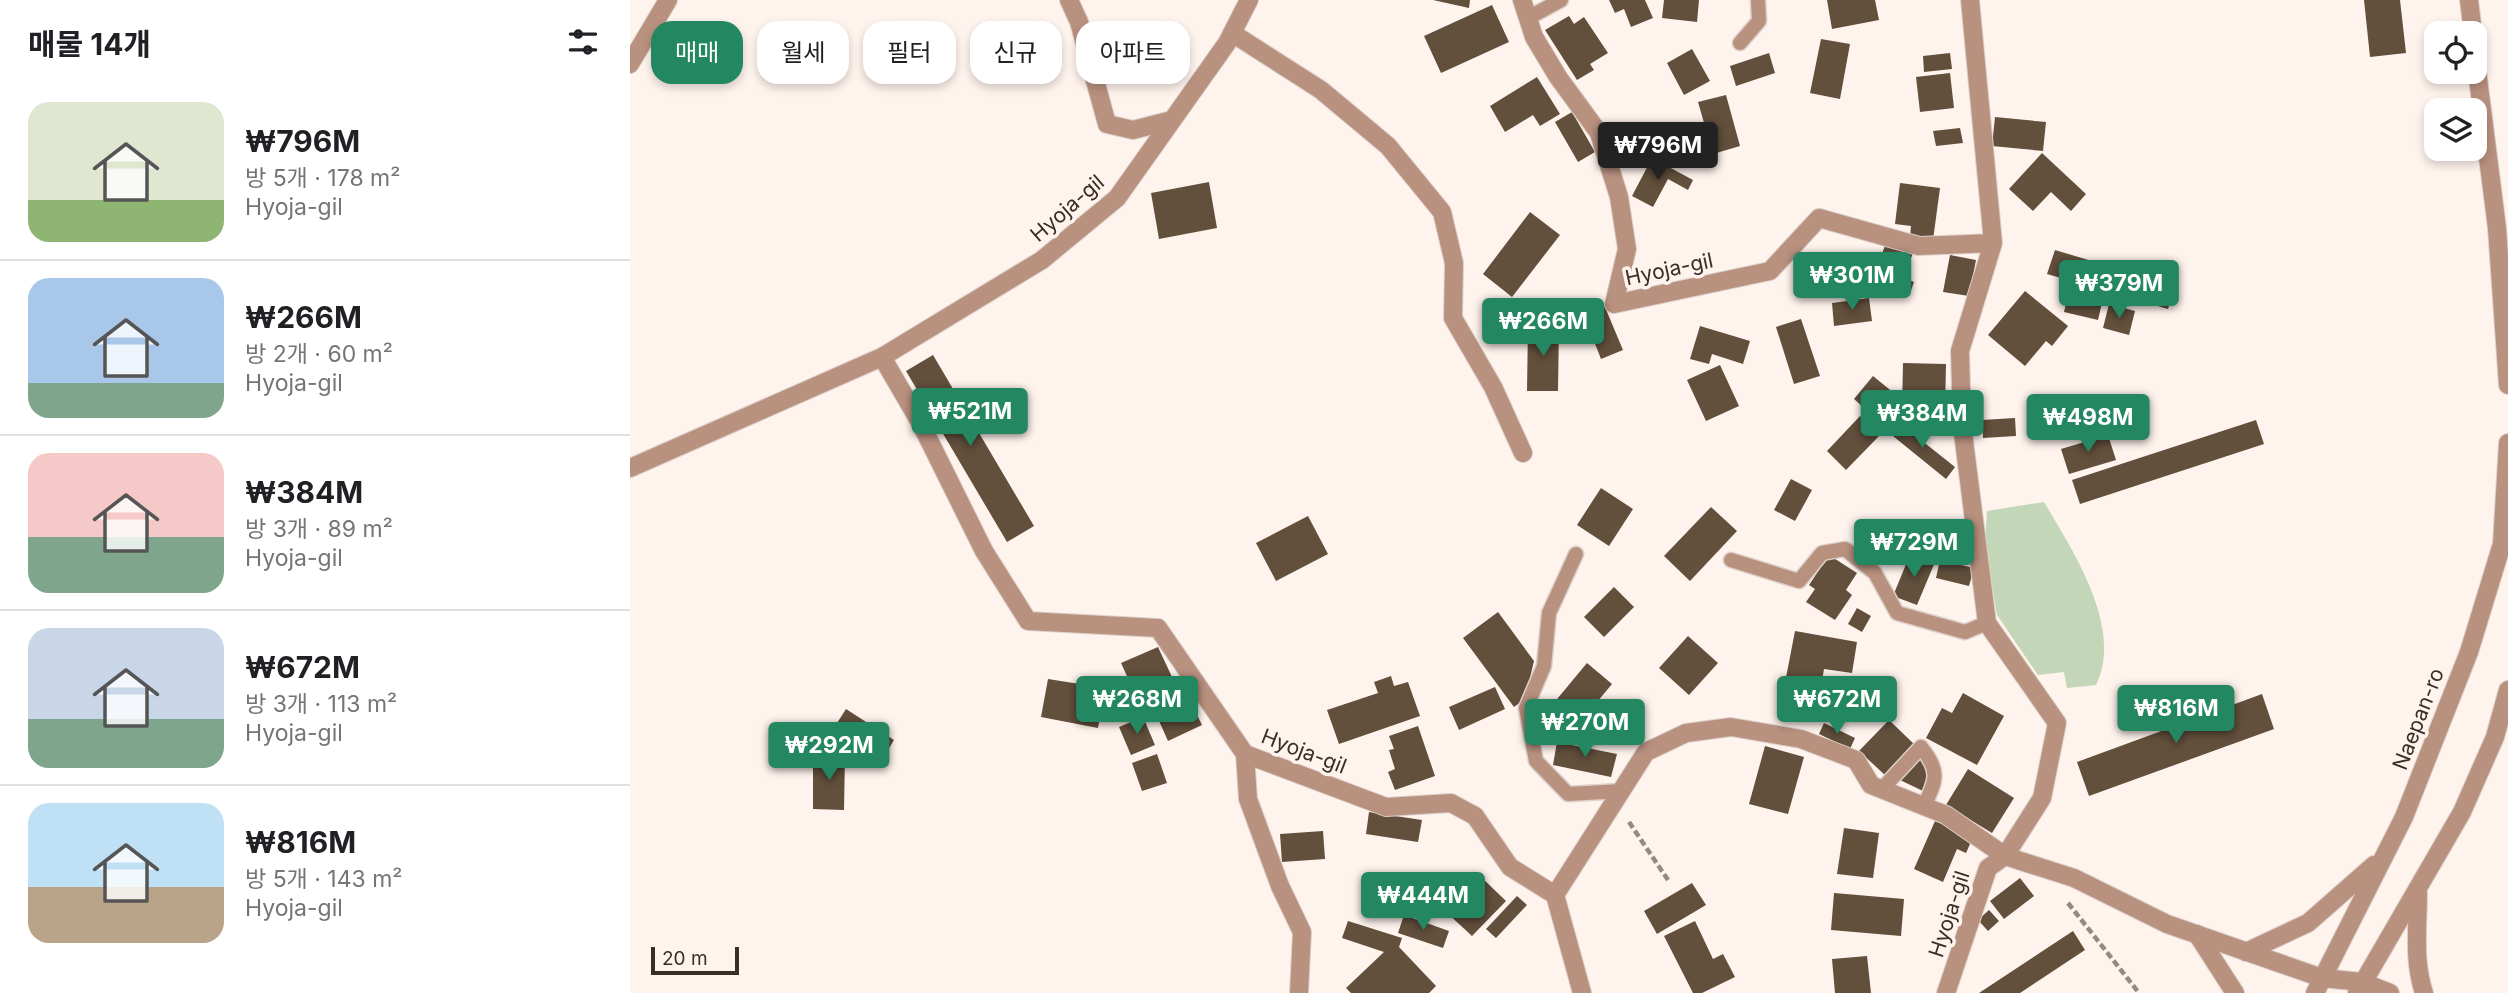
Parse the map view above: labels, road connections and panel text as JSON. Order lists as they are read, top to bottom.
{
  "streets": {
    "street": ["Hyoja-gil", "Naepan-ro"]
  },
  "scale_bar": "20 m",
  "page": {
    "heading": "매물 14개",
    "chip": [
      "매매",
      "월세",
      "필터",
      "신규",
      "아파트"
    ],
    "list": [
      {
        "name": "₩796M",
        "note": "방 5개 · 178 m² · Hyoja-gil"
      },
      {
        "name": "₩266M",
        "note": "방 2개 · 60 m² · Hyoja-gil"
      },
      {
        "name": "₩384M",
        "note": "방 3개 · 89 m² · Hyoja-gil"
      },
      {
        "name": "₩672M",
        "note": "방 3개 · 113 m² · Hyoja-gil"
      },
      {
        "name": "₩816M",
        "note": "방 5개 · 143 m² · Hyoja-gil"
      }
    ],
    "price": [
      "₩796M",
      "₩301M",
      "₩379M",
      "₩266M",
      "₩521M",
      "₩384M",
      "₩498M",
      "₩729M",
      "₩268M",
      "₩672M",
      "₩816M",
      "₩270M",
      "₩292M",
      "₩444M"
    ],
    "scale": "20 m"
  }
}
